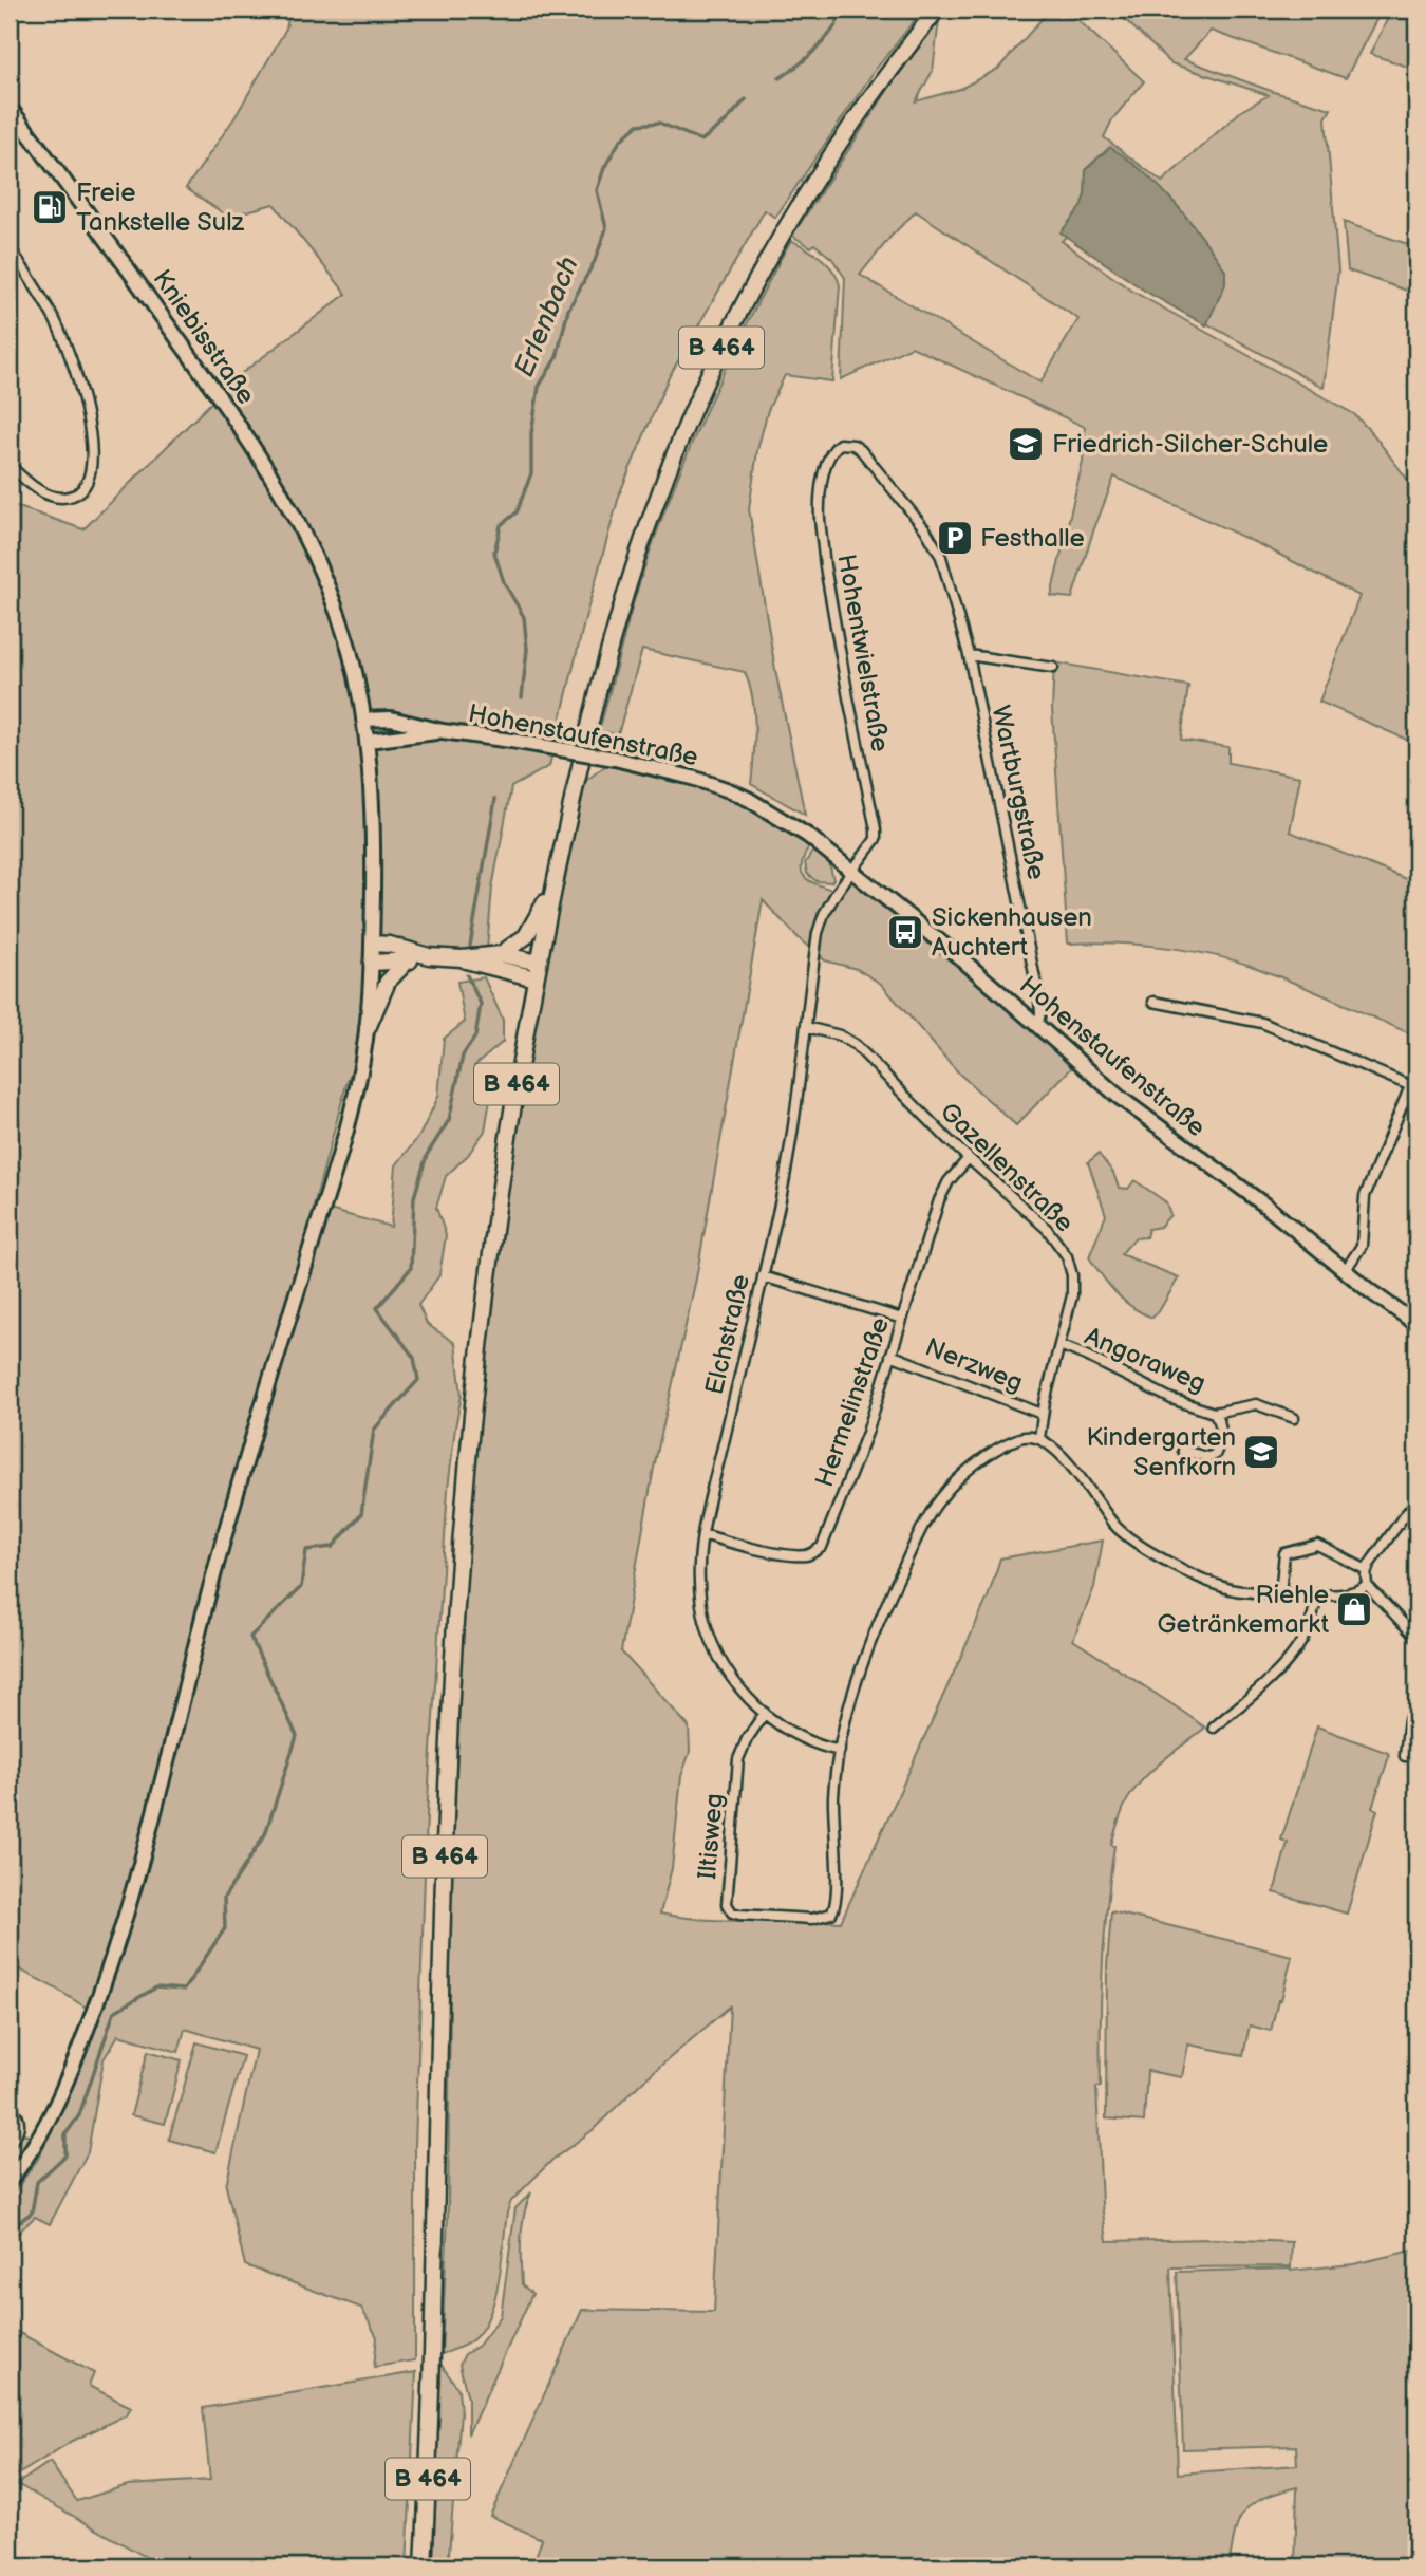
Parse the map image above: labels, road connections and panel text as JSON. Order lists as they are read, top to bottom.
{
  "streets": {
    "main road": ["B 464"],
    "street": [
      "Kniebisstraße",
      "Hohentwielstraße",
      "Hohenstaufenstraße",
      "Wartburgstraße",
      "Gazellenstraße",
      "Elchstraße",
      "Angoraweg",
      "Nerzweg",
      "Hermelinstraße",
      "Iltisweg"
    ]
  },
  "crossings": [
    ["Kniebisstraße", "Hohenstaufenstraße"],
    ["Hohentwielstraße", "Hohenstaufenstraße"],
    ["Hohentwielstraße", "Wartburgstraße"],
    ["Hohentwielstraße", "Elchstraße"],
    ["Hohenstaufenstraße", "Wartburgstraße"],
    ["Hohenstaufenstraße", "Elchstraße"],
    ["Gazellenstraße", "Elchstraße"],
    ["Gazellenstraße", "Angoraweg"],
    ["Gazellenstraße", "Nerzweg"],
    ["Gazellenstraße", "Hermelinstraße"],
    ["Elchstraße", "Hermelinstraße"],
    ["Elchstraße", "Iltisweg"],
    ["Nerzweg", "Hermelinstraße"]
  ],
  "water": ["Erlenbach"],
  "places": {
    "fuel station": ["Freie Tankstelle Sulz"],
    "school or university": ["Friedrich-Silcher-Schule", "Kindergarten Senfkorn"],
    "parking": ["Festhalle"],
    "bus stop": ["Sickenhausen Auchtert"],
    "shop": ["Riehle Getränkemarkt"]
  }
}
